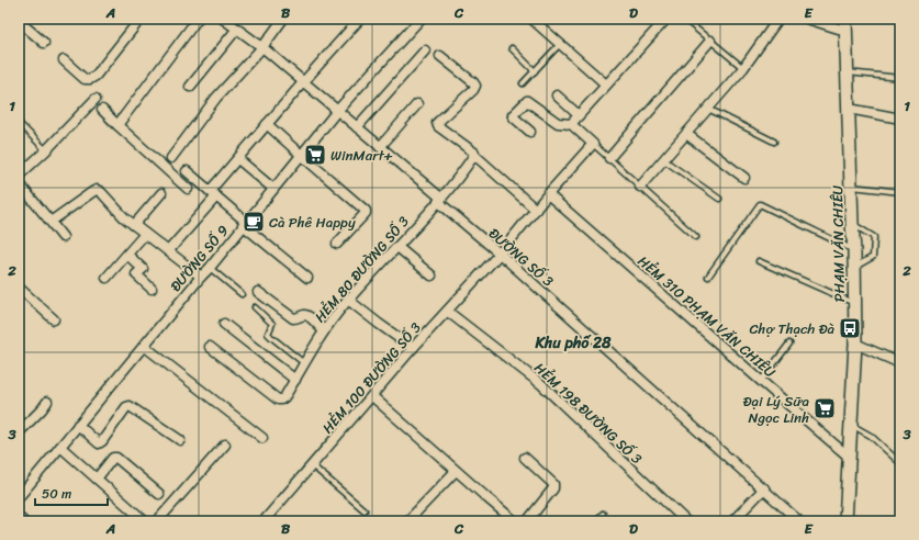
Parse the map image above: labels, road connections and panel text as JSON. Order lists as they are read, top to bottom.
{
  "streets": {
    "main road": ["PHẠM VĂN CHIÊU"],
    "street": [
      "ĐƯỜNG SỐ 3",
      "ĐƯỜNG SỐ 9",
      "HẺM 80 ĐƯỜNG SỐ 3",
      "HẺM 310 PHẠM VĂN CHIÊU",
      "HẺM 100 ĐƯỜNG SỐ 3",
      "HẺM 198 ĐƯỜNG SỐ 3"
    ]
  },
  "crossings": [
    ["PHẠM VĂN CHIÊU", "HẺM 310 PHẠM VĂN CHIÊU"],
    ["ĐƯỜNG SỐ 3", "ĐƯỜNG SỐ 9"],
    ["ĐƯỜNG SỐ 3", "HẺM 80 ĐƯỜNG SỐ 3"],
    ["ĐƯỜNG SỐ 3", "HẺM 100 ĐƯỜNG SỐ 3"],
    ["HẺM 310 PHẠM VĂN CHIÊU", "HẺM 100 ĐƯỜNG SỐ 3"],
    ["HẺM 100 ĐƯỜNG SỐ 3", "HẺM 198 ĐƯỜNG SỐ 3"]
  ],
  "districts": ["Khu phố 28"],
  "places": {
    "supermarket": ["WinMart+", "Đại Lý Sữa Ngọc Linh"],
    "cafe": ["Cà Phê Happy"],
    "bus stop": ["Chợ Thạch Đà"]
  },
  "scale_bar": "50 m",
  "grid": {
    "columns": [
      "A",
      "B",
      "C",
      "D",
      "E"
    ],
    "rows": ["1", "2", "3"]
  }
}
